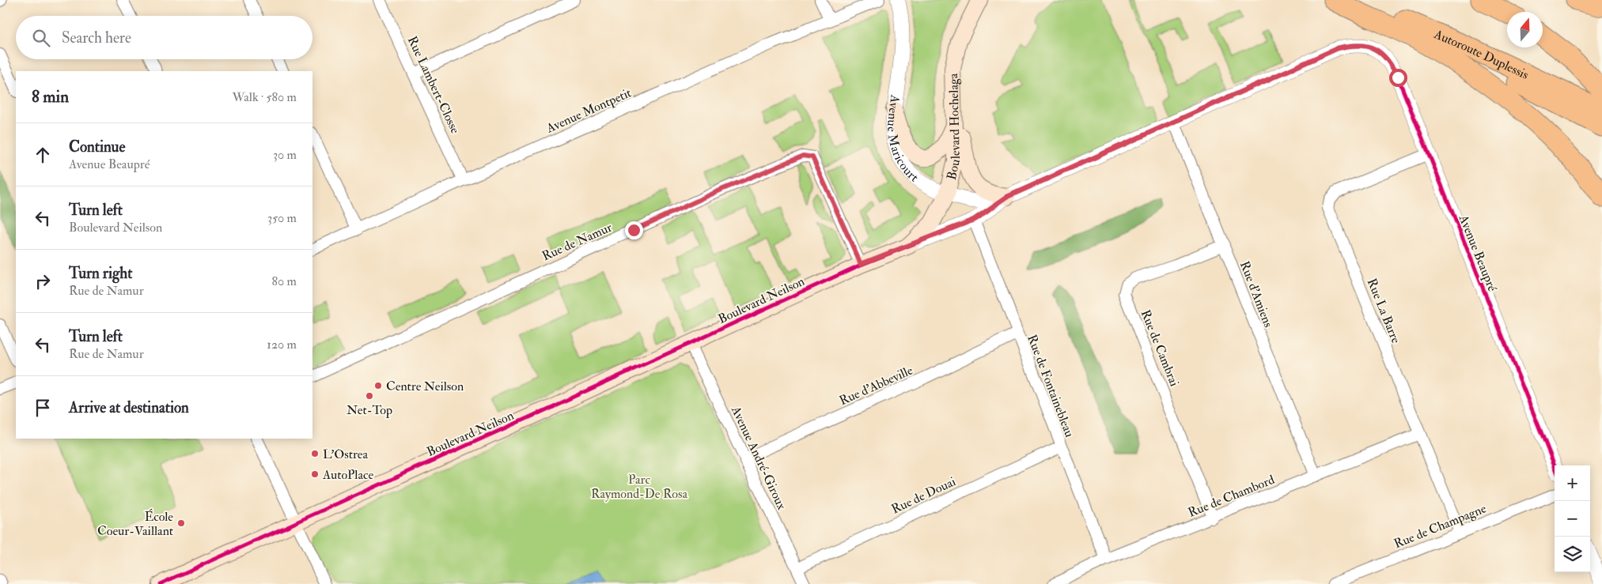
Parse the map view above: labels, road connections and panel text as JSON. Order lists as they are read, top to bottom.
{
  "streets": {
    "highway": ["Autoroute Duplessis"],
    "main road": ["Boulevard Hochelaga", "Boulevard Neilson"],
    "street": [
      "Rue Lambert-Closse",
      "Avenue Montpetit",
      "Avenue Maricourt",
      "Rue de Namur",
      "Avenue Beaupré",
      "Rue d'Amiens",
      "Rue La Barre",
      "Rue de Cambrai",
      "Rue d'Abbeville",
      "Rue de Fontainebleau",
      "Avenue André-Giroux",
      "Rue de Douai",
      "Rue de Chambord",
      "Rue de Champagne"
    ]
  },
  "crossings": [
    ["Rue Lambert-Closse", "Avenue Montpetit"],
    ["Boulevard Hochelaga", "Avenue Maricourt"],
    ["Boulevard Hochelaga", "Boulevard Neilson"],
    ["Avenue Maricourt", "Boulevard Neilson"],
    ["Rue de Namur", "Boulevard Neilson"],
    ["Avenue Beaupré", "Boulevard Neilson"],
    ["Avenue Beaupré", "Rue La Barre"],
    ["Rue d'Amiens", "Boulevard Neilson"],
    ["Rue d'Amiens", "Rue de Cambrai"],
    ["Rue d'Amiens", "Rue de Chambord"],
    ["Boulevard Neilson", "Rue de Fontainebleau"],
    ["Boulevard Neilson", "Avenue André-Giroux"],
    ["Rue La Barre", "Rue de Chambord"],
    ["Rue La Barre", "Rue de Champagne"],
    ["Rue de Cambrai", "Rue de Chambord"],
    ["Rue d'Abbeville", "Rue de Fontainebleau"],
    ["Rue d'Abbeville", "Avenue André-Giroux"],
    ["Rue de Fontainebleau", "Rue de Douai"],
    ["Rue de Fontainebleau", "Rue de Chambord"],
    ["Avenue André-Giroux", "Rue de Douai"]
  ],
  "parks": ["Parc Raymond-De Rosa"],
  "places": [
    "Centre Neilson",
    "Net-Top",
    "L'Ostrea",
    "AutoPlace",
    "École Coeur-Vaillant"
  ],
  "north": "top",
  "page": {
    "search": "Search here",
    "heading": ["8 min", "Walk · 580 m"],
    "list": [
      ["Continue", "Avenue Beaupré", "30 m"],
      ["Turn left", "Boulevard Neilson", "350 m"],
      ["Turn right", "Rue de Namur", "80 m"],
      ["Turn left", "Rue de Namur", "120 m"],
      "Arrive at destination"
    ],
    "map_buttons": ["+", "−"]
  }
}
